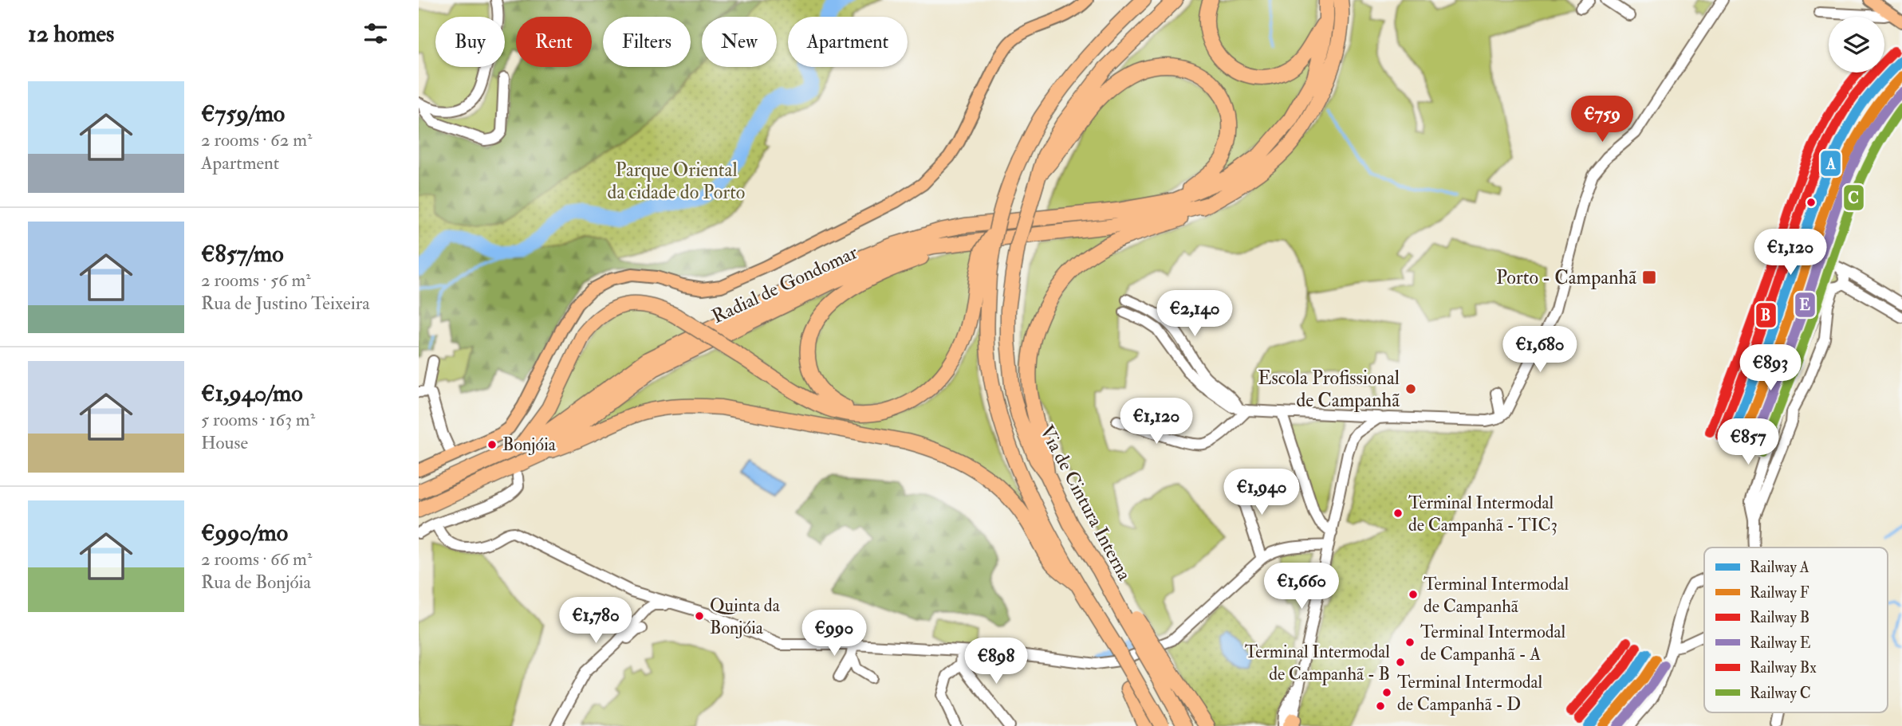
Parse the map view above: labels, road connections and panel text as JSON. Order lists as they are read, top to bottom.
{
  "streets": {
    "highway": ["Radial de Gondomar", "Via de Cintura Interna"]
  },
  "parks": ["Parque Oriental da cidade do Porto"],
  "places": {
    "transit": ["Porto - Campanhã"],
    "other": [
      "Escola Profissional de Campanhã",
      "Bonjóia",
      "Terminal Intermodal de Campanhã - TIC3",
      "Terminal Intermodal de Campanhã",
      "Quinta da Bonjóia",
      "Terminal Intermodal de Campanhã - A",
      "Terminal Intermodal de Campanhã - B",
      "Terminal Intermodal de Campanhã - D"
    ]
  },
  "lines": [
    "rail line B",
    "rail line A",
    "rail line Bx",
    "rail line F",
    "rail line E",
    "rail line C"
  ],
  "legend": [
    "Railway A",
    "Railway F",
    "Railway B",
    "Railway E",
    "Railway Bx",
    "Railway C"
  ],
  "page": {
    "heading": "12 homes",
    "chip": [
      "Buy",
      "Rent",
      "Filters",
      "New",
      "Apartment"
    ],
    "list": [
      {
        "name": "€759/mo",
        "note": "2 rooms · 62 m² · Apartment"
      },
      {
        "name": "€857/mo",
        "note": "2 rooms · 56 m² · Rua de Justino Teixeira"
      },
      {
        "name": "€1,940/mo",
        "note": "5 rooms · 163 m² · House"
      },
      {
        "name": "€990/mo",
        "note": "2 rooms · 66 m² · Rua de Bonjóia"
      }
    ],
    "price": [
      "€759",
      "€1,120",
      "€2,140",
      "€1,680",
      "€893",
      "€1,120",
      "€857",
      "€1,940",
      "€1,660",
      "€1,780",
      "€990",
      "€898"
    ]
  }
}
